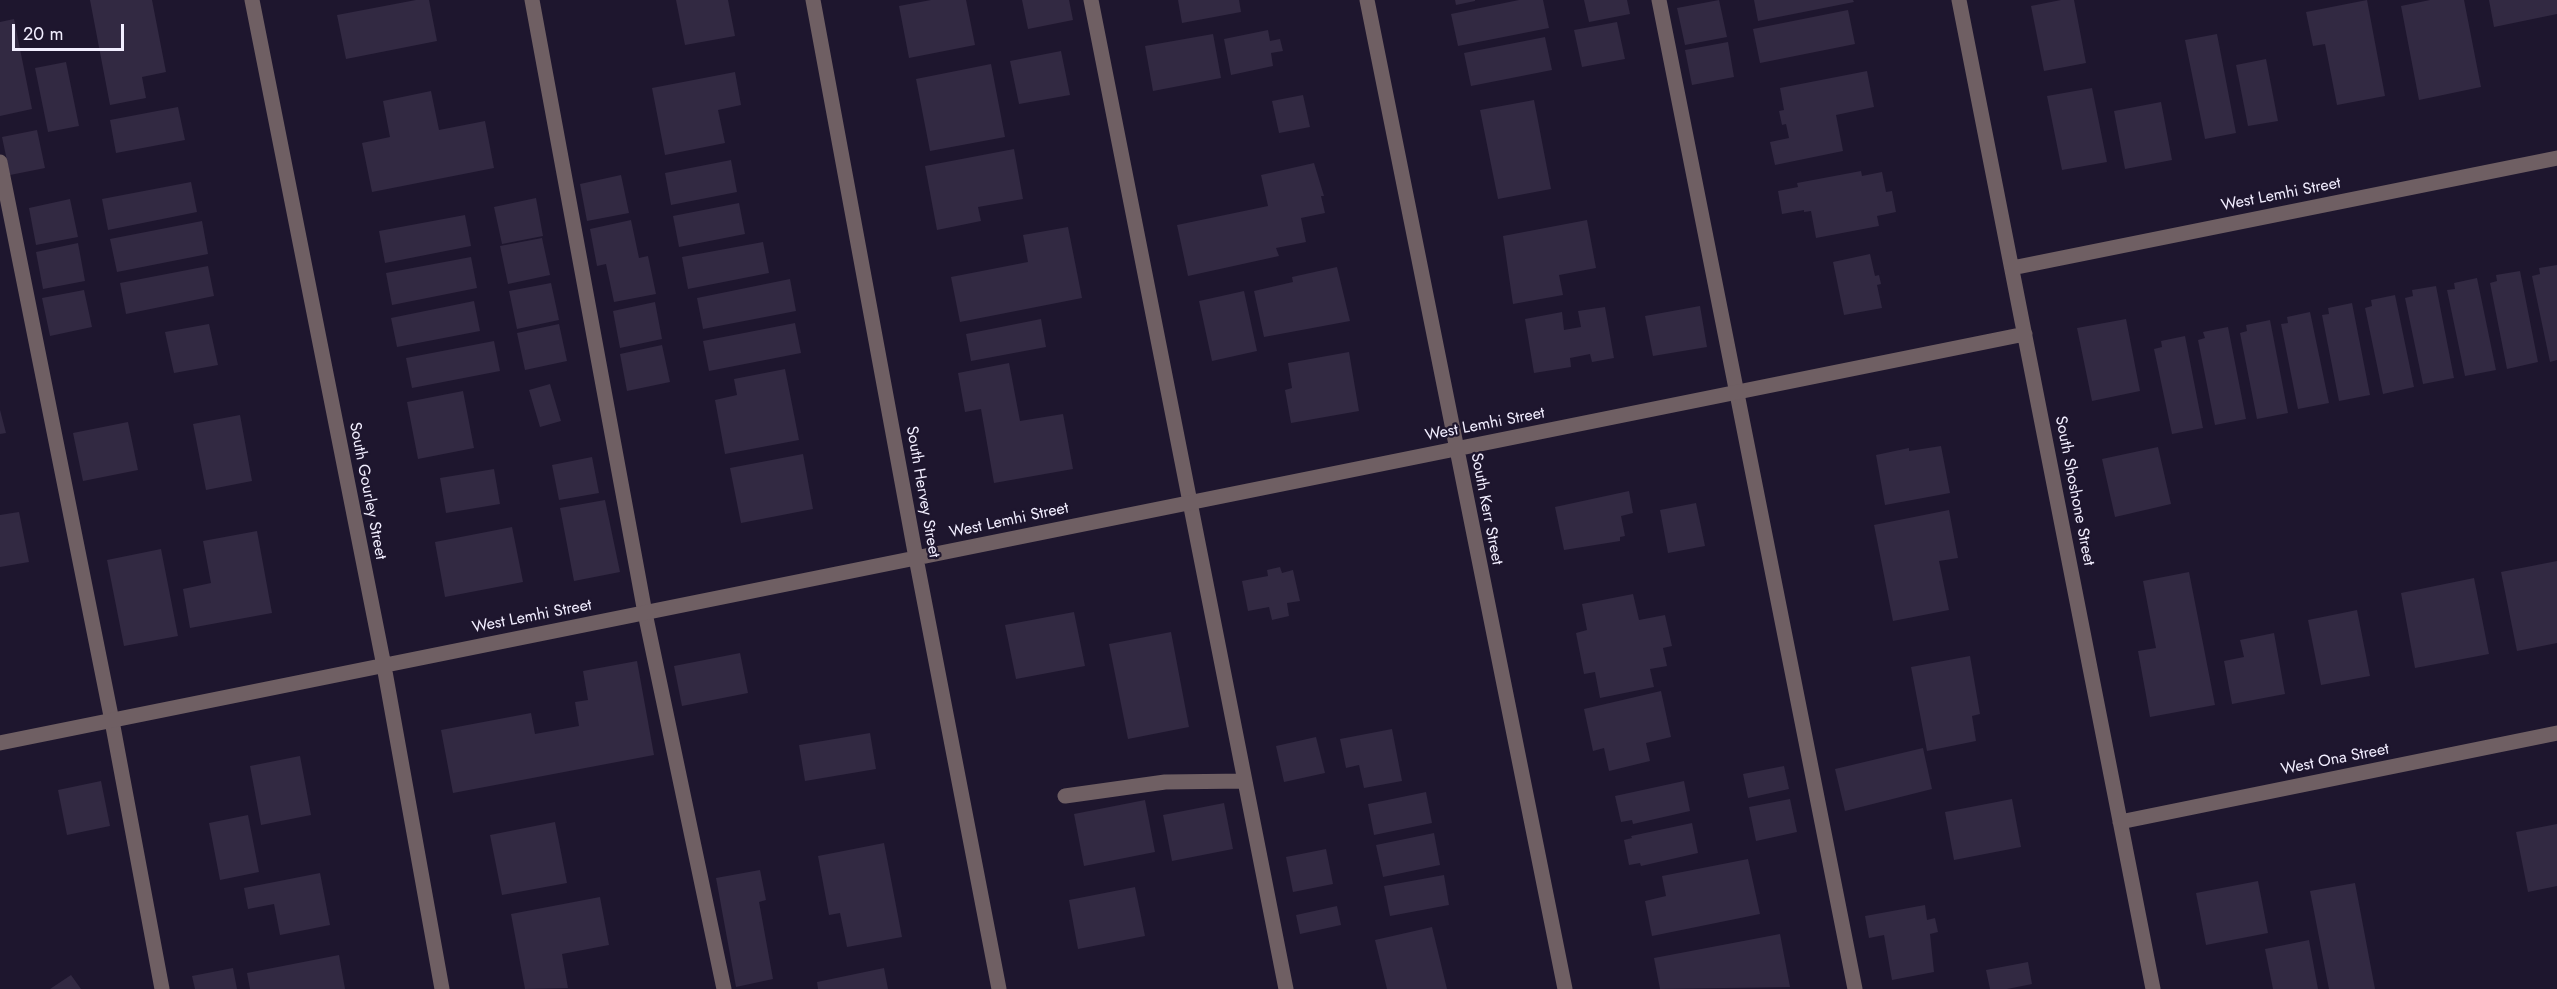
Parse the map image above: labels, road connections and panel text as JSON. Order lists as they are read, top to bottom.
{
  "streets": {
    "street": [
      "West Lemhi Street",
      "South Gourley Street",
      "South Shoshone Street",
      "South Hervey Street",
      "South Kerr Street",
      "West Ona Street"
    ]
  },
  "crossings": [
    ["West Lemhi Street", "South Gourley Street"],
    ["West Lemhi Street", "South Shoshone Street"],
    ["West Lemhi Street", "South Hervey Street"],
    ["West Lemhi Street", "South Kerr Street"],
    ["South Shoshone Street", "West Ona Street"]
  ],
  "scale_bar": "20 m"
}
